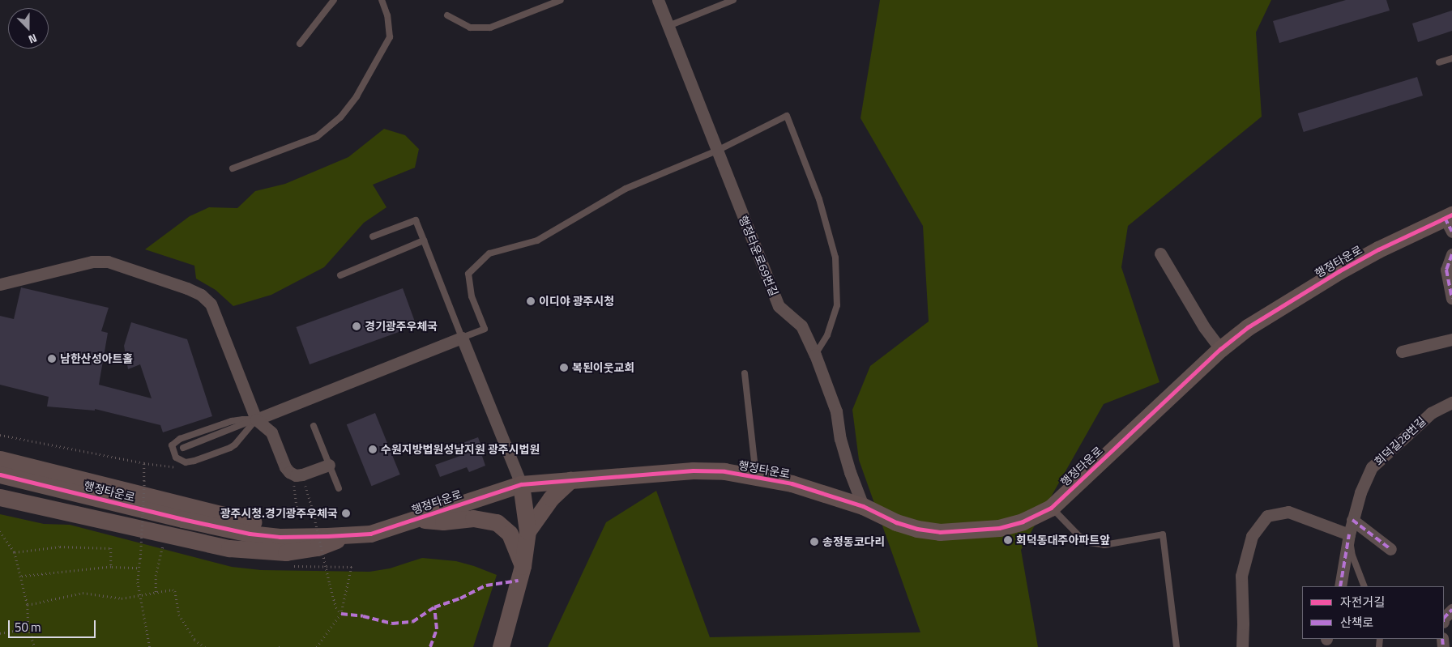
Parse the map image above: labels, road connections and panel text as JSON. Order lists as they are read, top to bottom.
{
  "streets": {
    "street": ["행정타운로69번길", "행정타운로", "회덕길28번길"]
  },
  "crossings": [
    ["행정타운로69번길", "행정타운로"]
  ],
  "places": [
    "이디야 광주시청",
    "경기광주우체국",
    "남한산성아트홀",
    "복된이웃교회",
    "수원지방법원성남지원 광주시법원",
    "광주시청.경기광주우체국",
    "회덕동대주아파트앞",
    "송정동코다리"
  ],
  "legend": ["자전거길", "산책로"],
  "scale_bar": "50 m",
  "north": "bottom"
}
